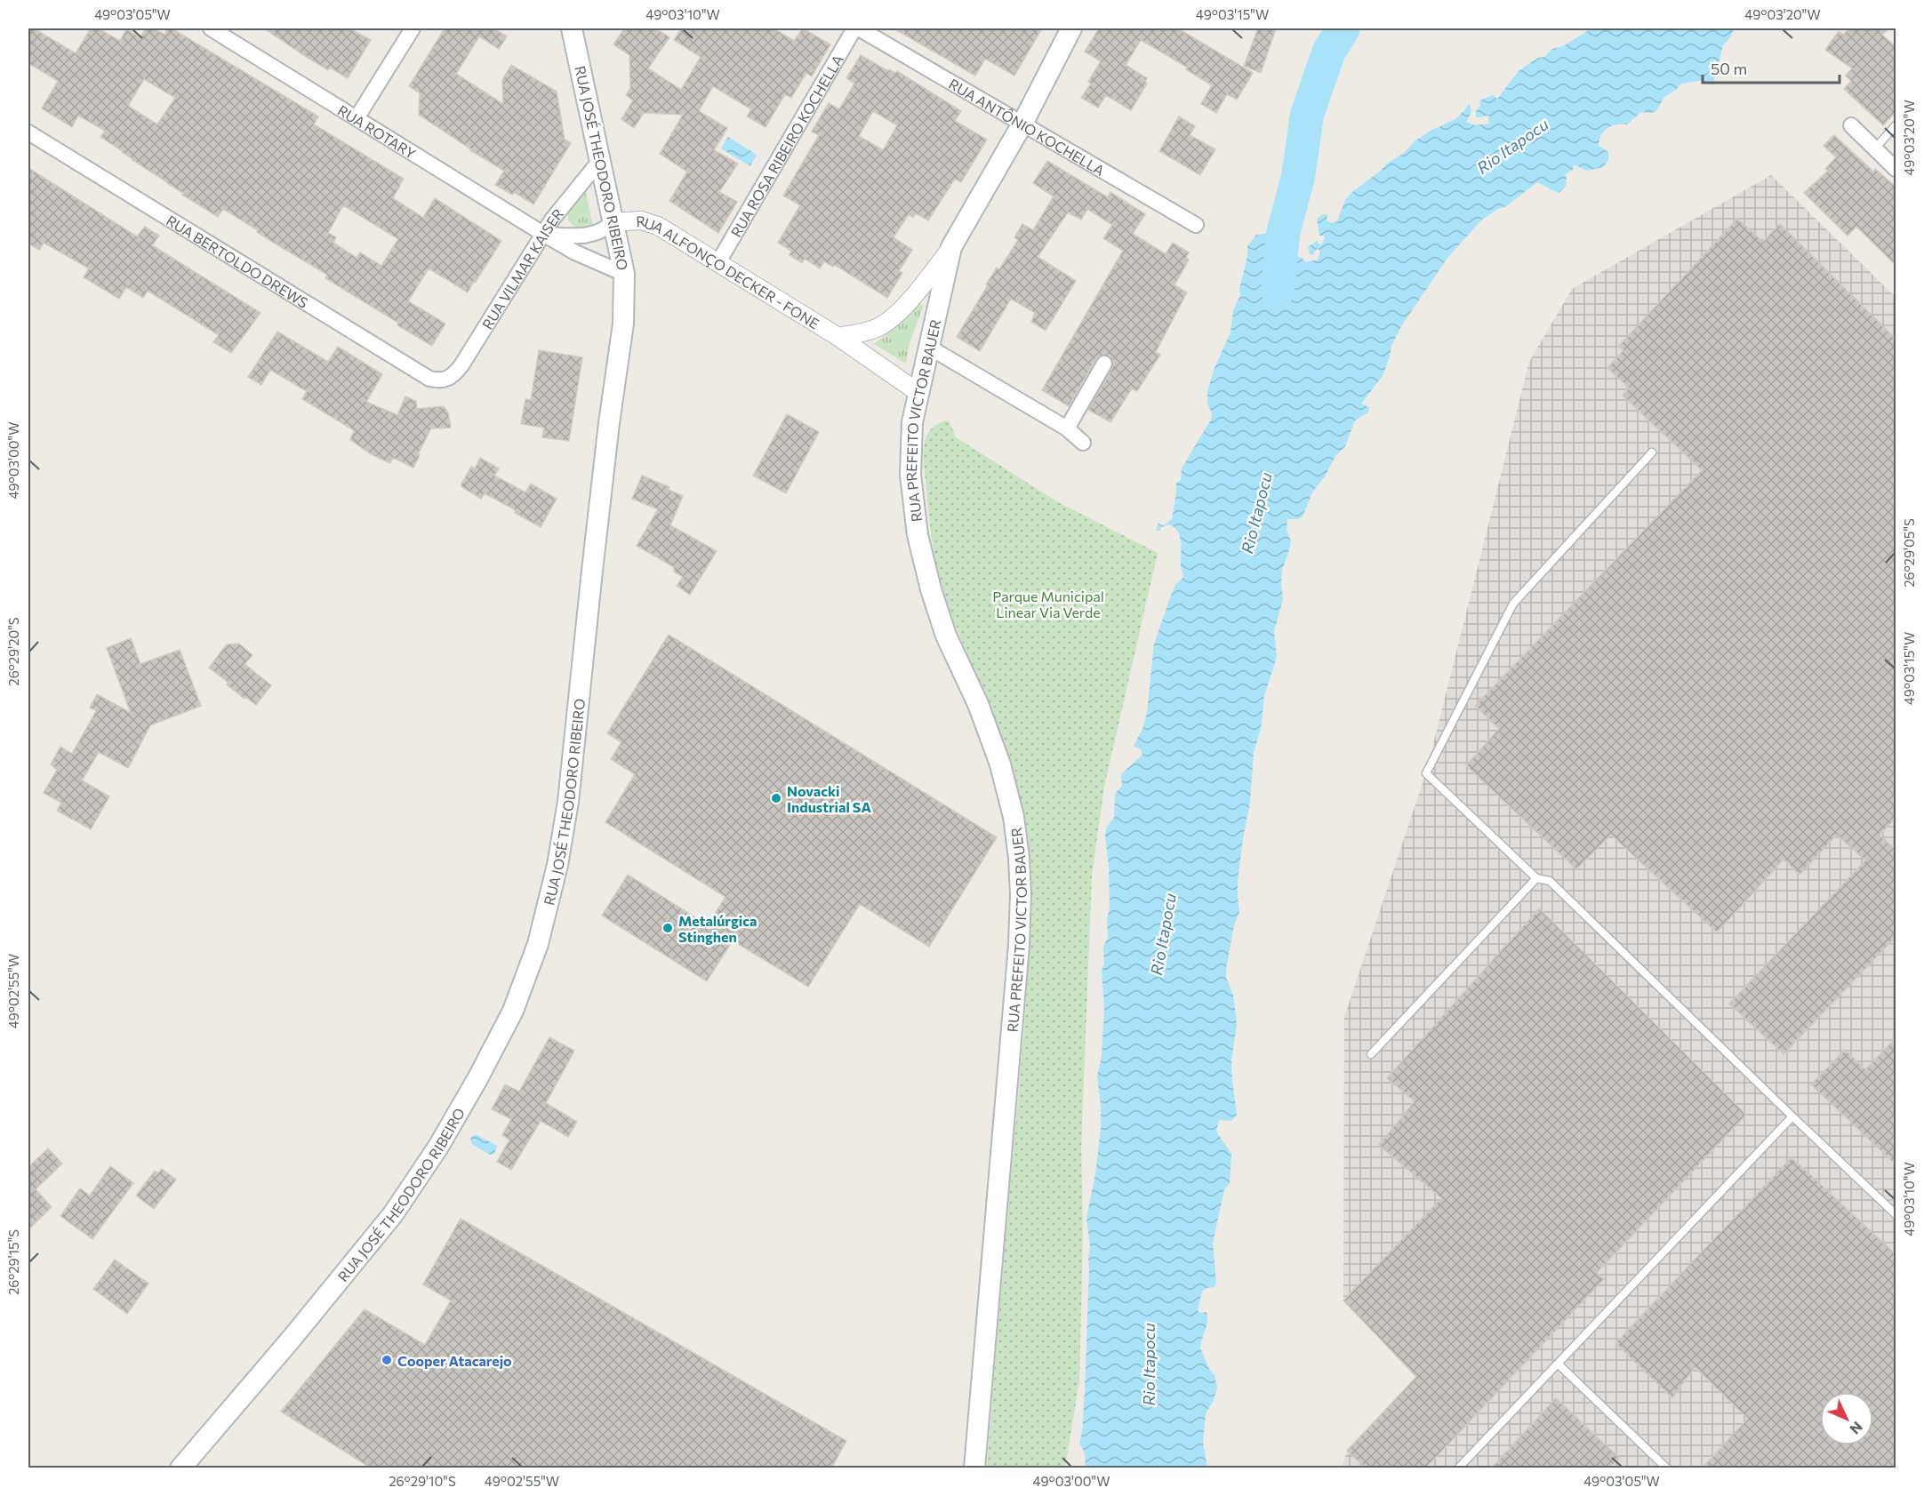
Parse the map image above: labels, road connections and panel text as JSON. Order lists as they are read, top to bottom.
{
  "streets": {
    "main road": ["RUA JOSÉ THEODORO RIBEIRO", "RUA PREFEITO VICTOR BAUER"],
    "street": [
      "RUA ANTÔNIO KOCHELLA",
      "RUA ROTARY",
      "RUA ROSA RIBEIRO KOCHELLA",
      "RUA BERTOLDO DREWS",
      "RUA VILMAR KAISER",
      "RUA ALFONÇO DECKER - FONE"
    ]
  },
  "crossings": [
    ["RUA ANTÔNIO KOCHELLA", "RUA PREFEITO VICTOR BAUER"],
    ["RUA ROTARY", "RUA JOSÉ THEODORO RIBEIRO"],
    ["RUA ROTARY", "RUA VILMAR KAISER"],
    ["RUA ROTARY", "RUA ALFONÇO DECKER - FONE"],
    ["RUA ROSA RIBEIRO KOCHELLA", "RUA ALFONÇO DECKER - FONE"],
    ["RUA JOSÉ THEODORO RIBEIRO", "RUA VILMAR KAISER"],
    ["RUA JOSÉ THEODORO RIBEIRO", "RUA ALFONÇO DECKER - FONE"],
    ["RUA BERTOLDO DREWS", "RUA VILMAR KAISER"],
    ["RUA ALFONÇO DECKER - FONE", "RUA PREFEITO VICTOR BAUER"]
  ],
  "water": ["Rio Itapocu"],
  "parks": ["Parque Municipal Linear Via Verde"],
  "places": ["Novacki Industrial SA", "Metalúrgica Stinghen", "Cooper Atacarejo"],
  "scale_bar": "50 m",
  "north": "bottom right",
  "coordinates": [
    "49°03'05\"W",
    "49°03'10\"W",
    "49°03'15\"W",
    "49°03'20\"W",
    "49°03'00\"W",
    "26°29'05\"S",
    "26°29'20\"S",
    "49°02'55\"W",
    "26°29'15\"S",
    "26°29'10\"S"
  ]
}
